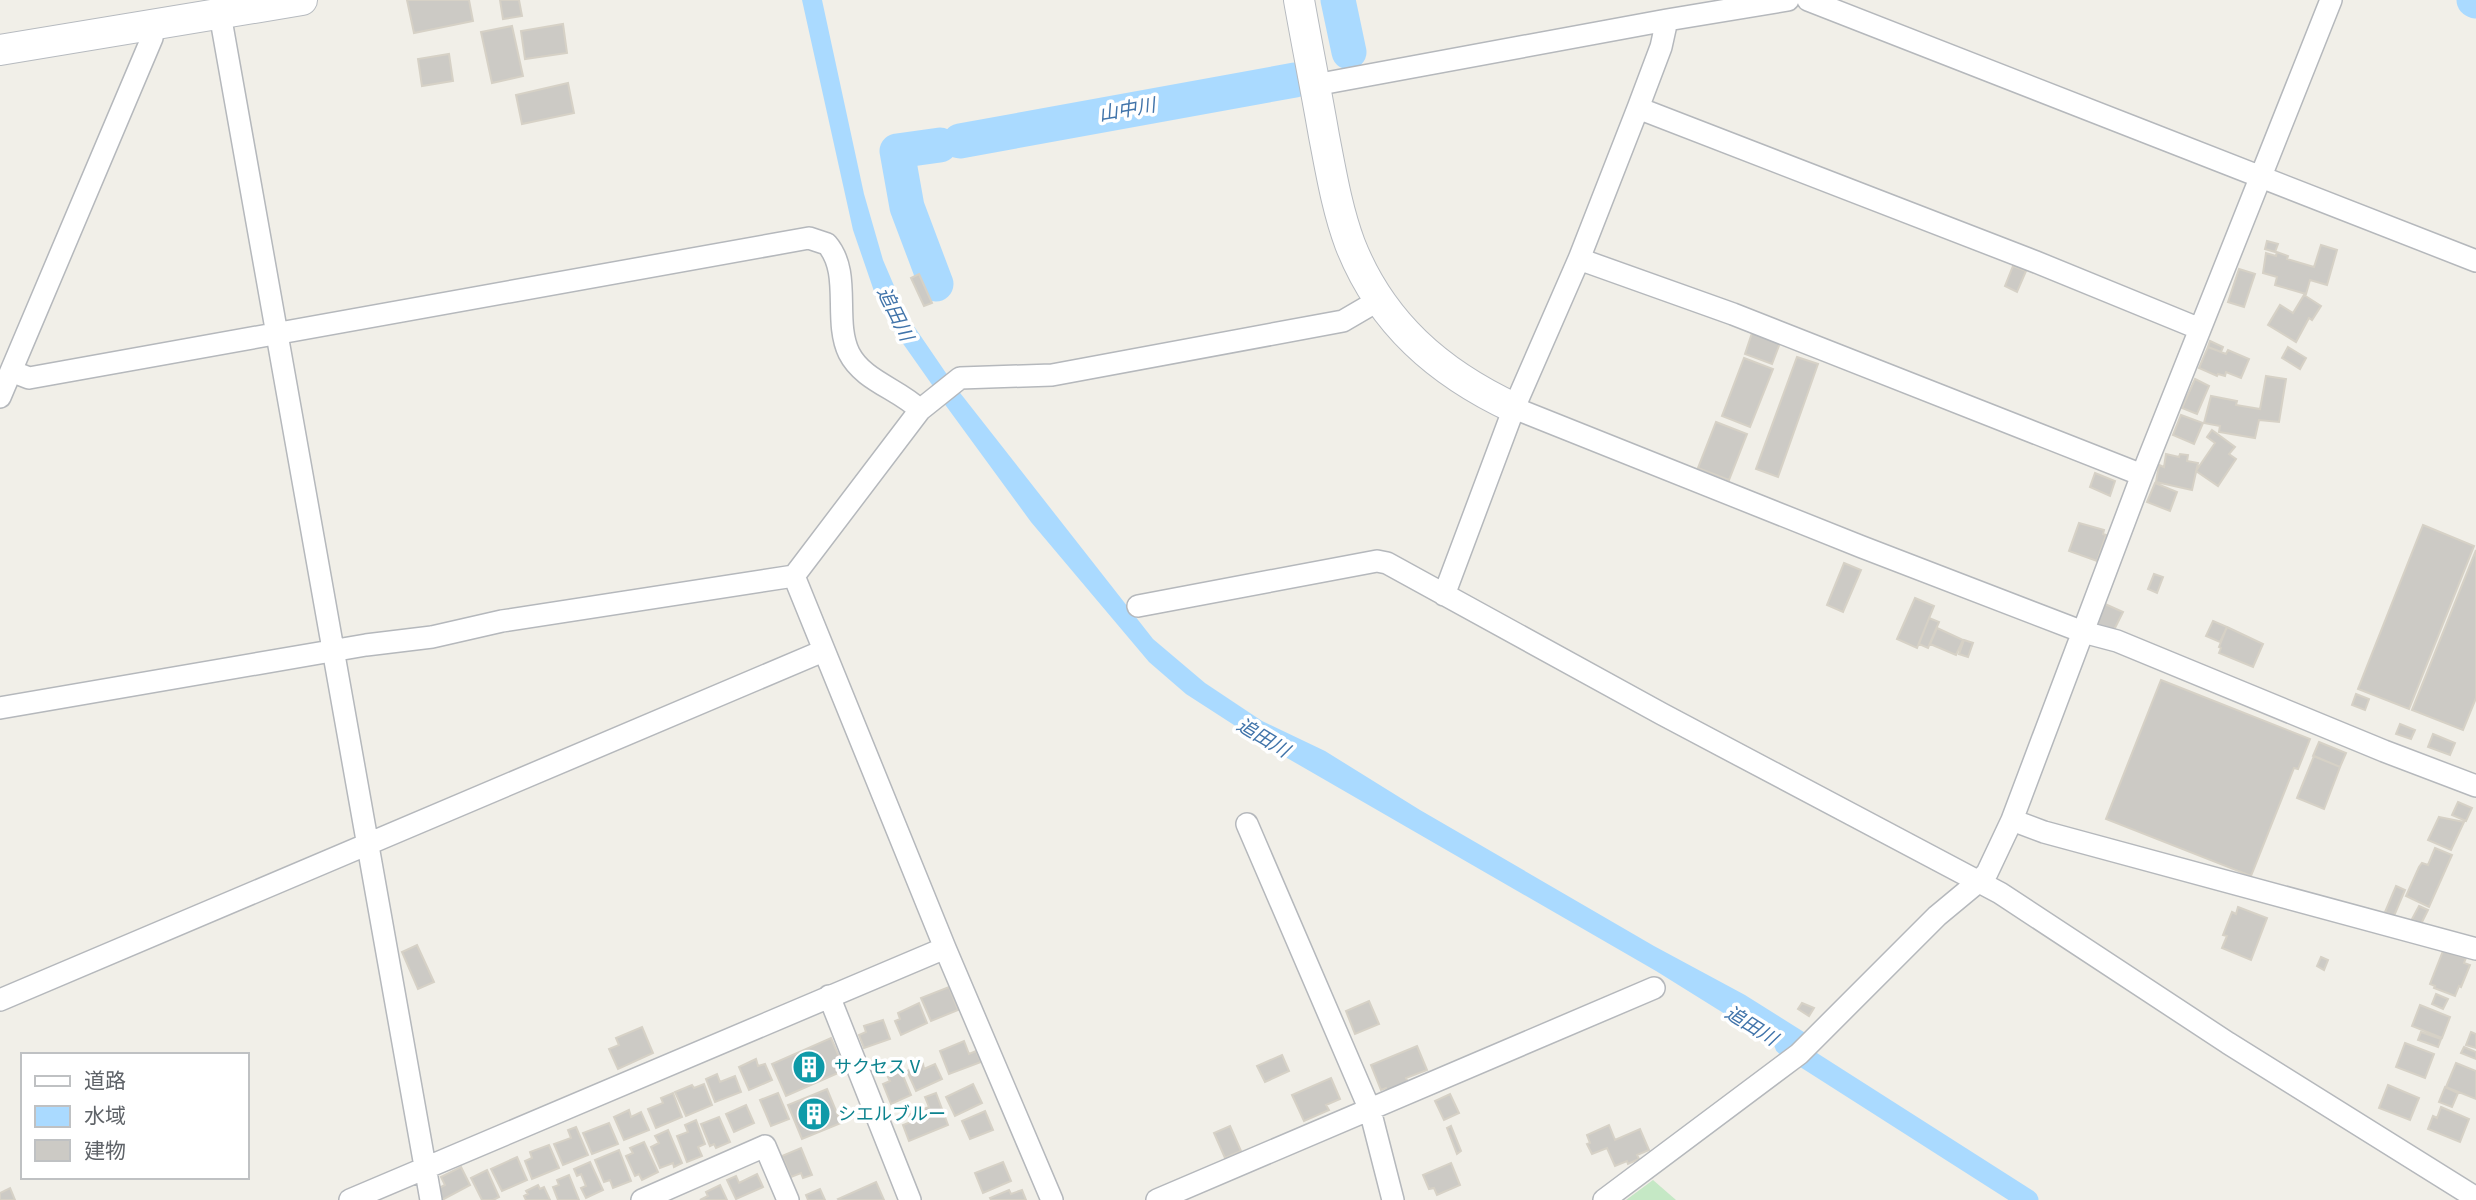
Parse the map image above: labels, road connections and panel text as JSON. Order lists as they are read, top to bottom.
{
  "water": ["山中川", "追田川"],
  "places": {
    "building": ["サクセスⅤ", "シエルブルー"]
  },
  "legend": ["道路", "水域", "建物"]
}
